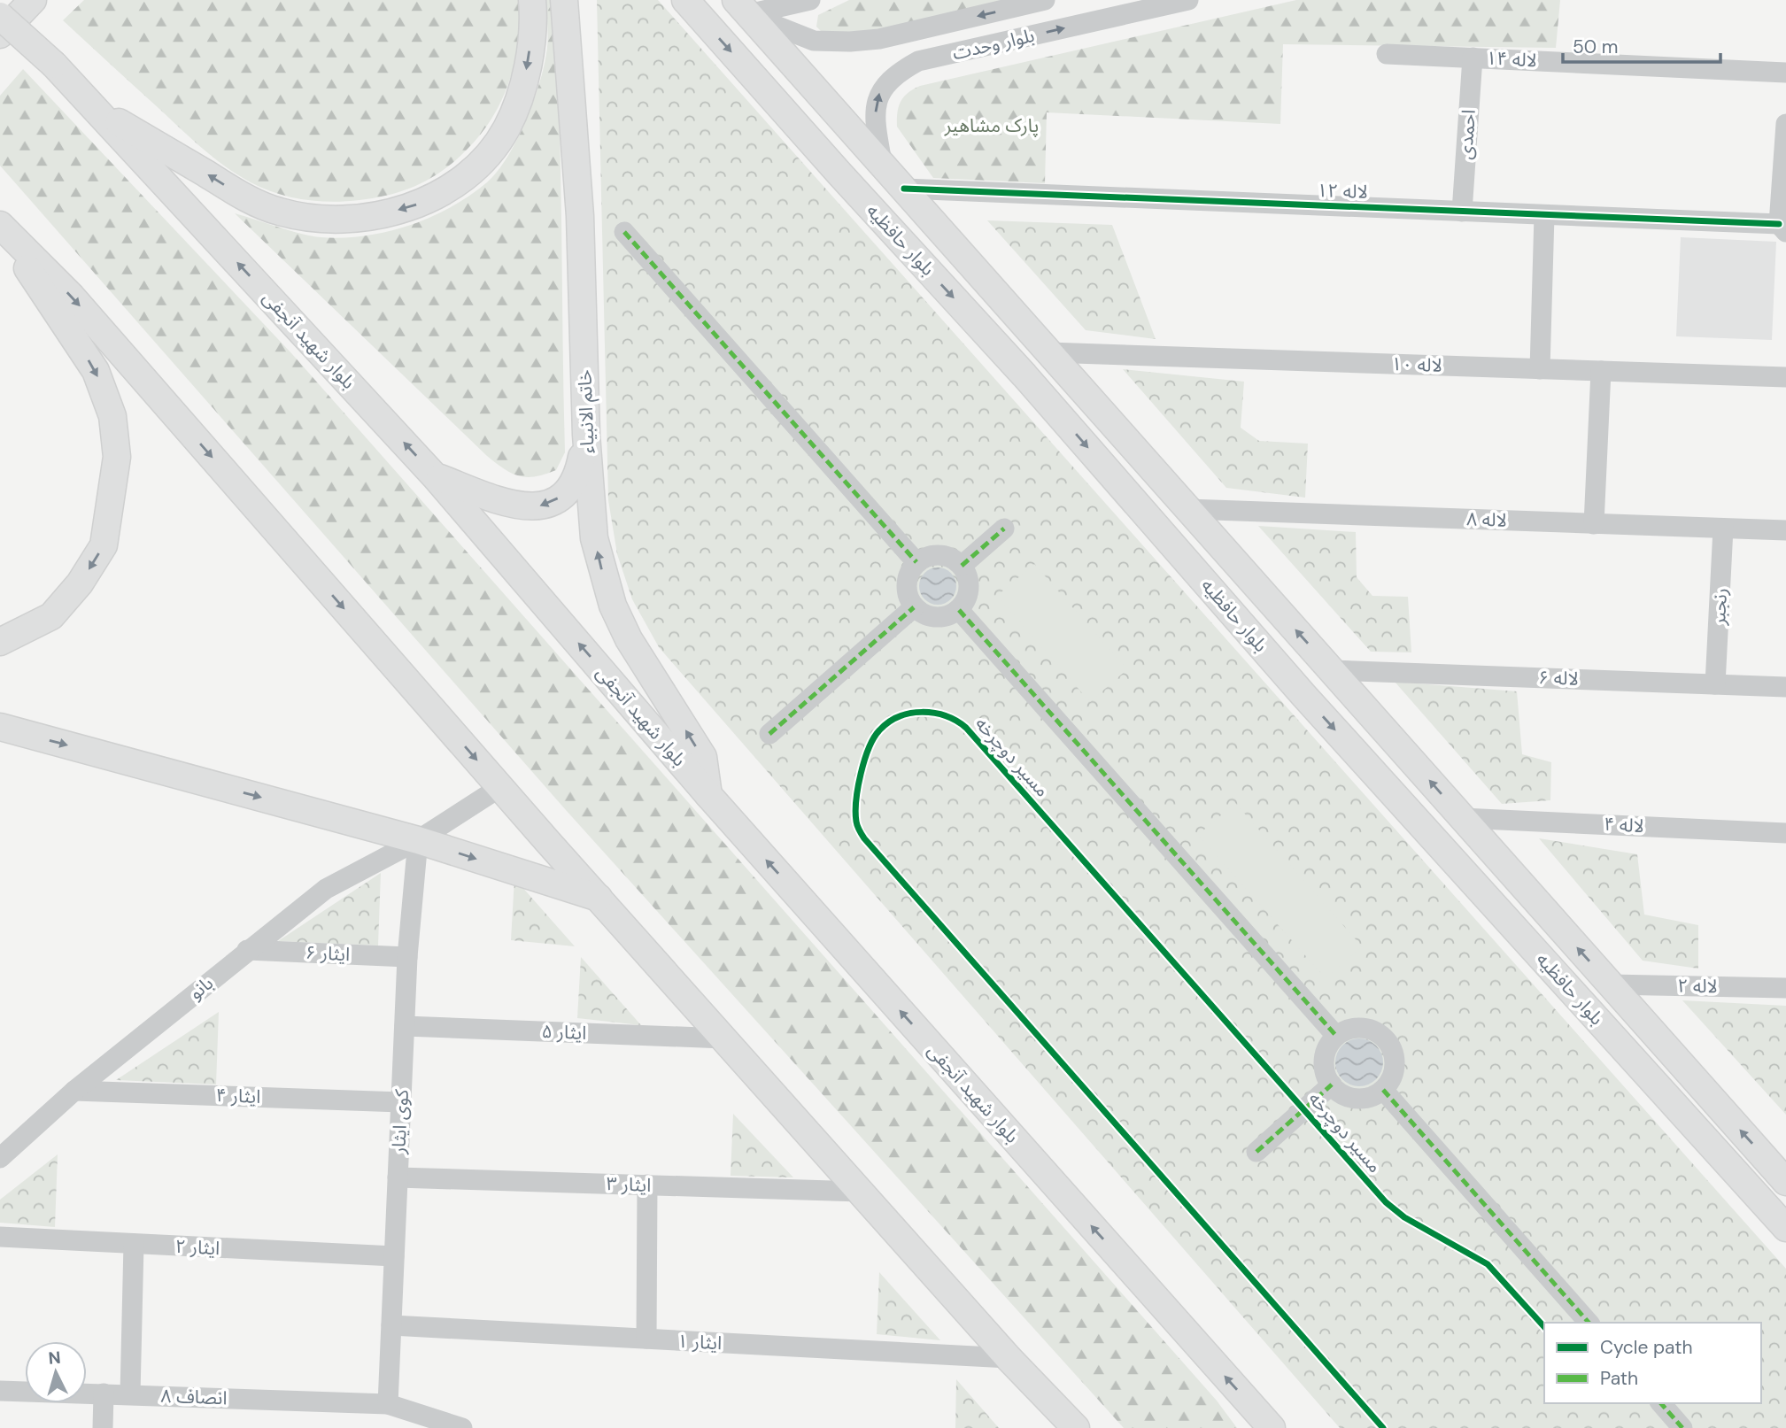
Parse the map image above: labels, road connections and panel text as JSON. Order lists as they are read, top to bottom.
{
  "streets": {
    "main road": ["بلوار حافظیه", "بلوار شهید آنجفی", "خاتم الانبیاء"],
    "street": [
      "بلوار وحدت",
      "لاله ۱۴",
      "احمدی",
      "لاله ۱۲",
      "لاله ۱۰",
      "لاله ۸",
      "رنجبر",
      "لاله ۶",
      "لاله ۴",
      "ایثار ۶",
      "لاله ۲",
      "بانو",
      "ایثار ۵",
      "ایثار ۴",
      "کوی ایثار",
      "ایثار ۳",
      "ایثار ۲",
      "ایثار ۱",
      "انصاف ۸"
    ],
    "cycle path": ["مسیر دوچرخه"]
  },
  "crossings": [
    ["بلوار وحدت", "بلوار حافظیه"],
    ["لاله ۱۴", "احمدی"],
    ["احمدی", "لاله ۱۲"],
    ["لاله ۱۲", "بلوار حافظیه"],
    ["بلوار حافظیه", "لاله ۱۰"],
    ["بلوار حافظیه", "لاله ۸"],
    ["بلوار حافظیه", "لاله ۶"],
    ["بلوار حافظیه", "لاله ۴"],
    ["بلوار حافظیه", "لاله ۲"],
    ["بلوار شهید آنجفی", "خاتم الانبیاء"],
    ["لاله ۸", "رنجبر"],
    ["رنجبر", "لاله ۶"],
    ["ایثار ۶", "بانو"],
    ["ایثار ۶", "کوی ایثار"],
    ["بانو", "ایثار ۴"],
    ["بانو", "کوی ایثار"],
    ["ایثار ۵", "کوی ایثار"],
    ["ایثار ۴", "کوی ایثار"],
    ["کوی ایثار", "ایثار ۳"],
    ["کوی ایثار", "ایثار ۲"],
    ["کوی ایثار", "ایثار ۱"],
    ["کوی ایثار", "انصاف ۸"]
  ],
  "parks": ["پارک مشاهیر"],
  "legend": ["Cycle path", "Path"],
  "scale_bar": "50 m",
  "north": "top"
}
